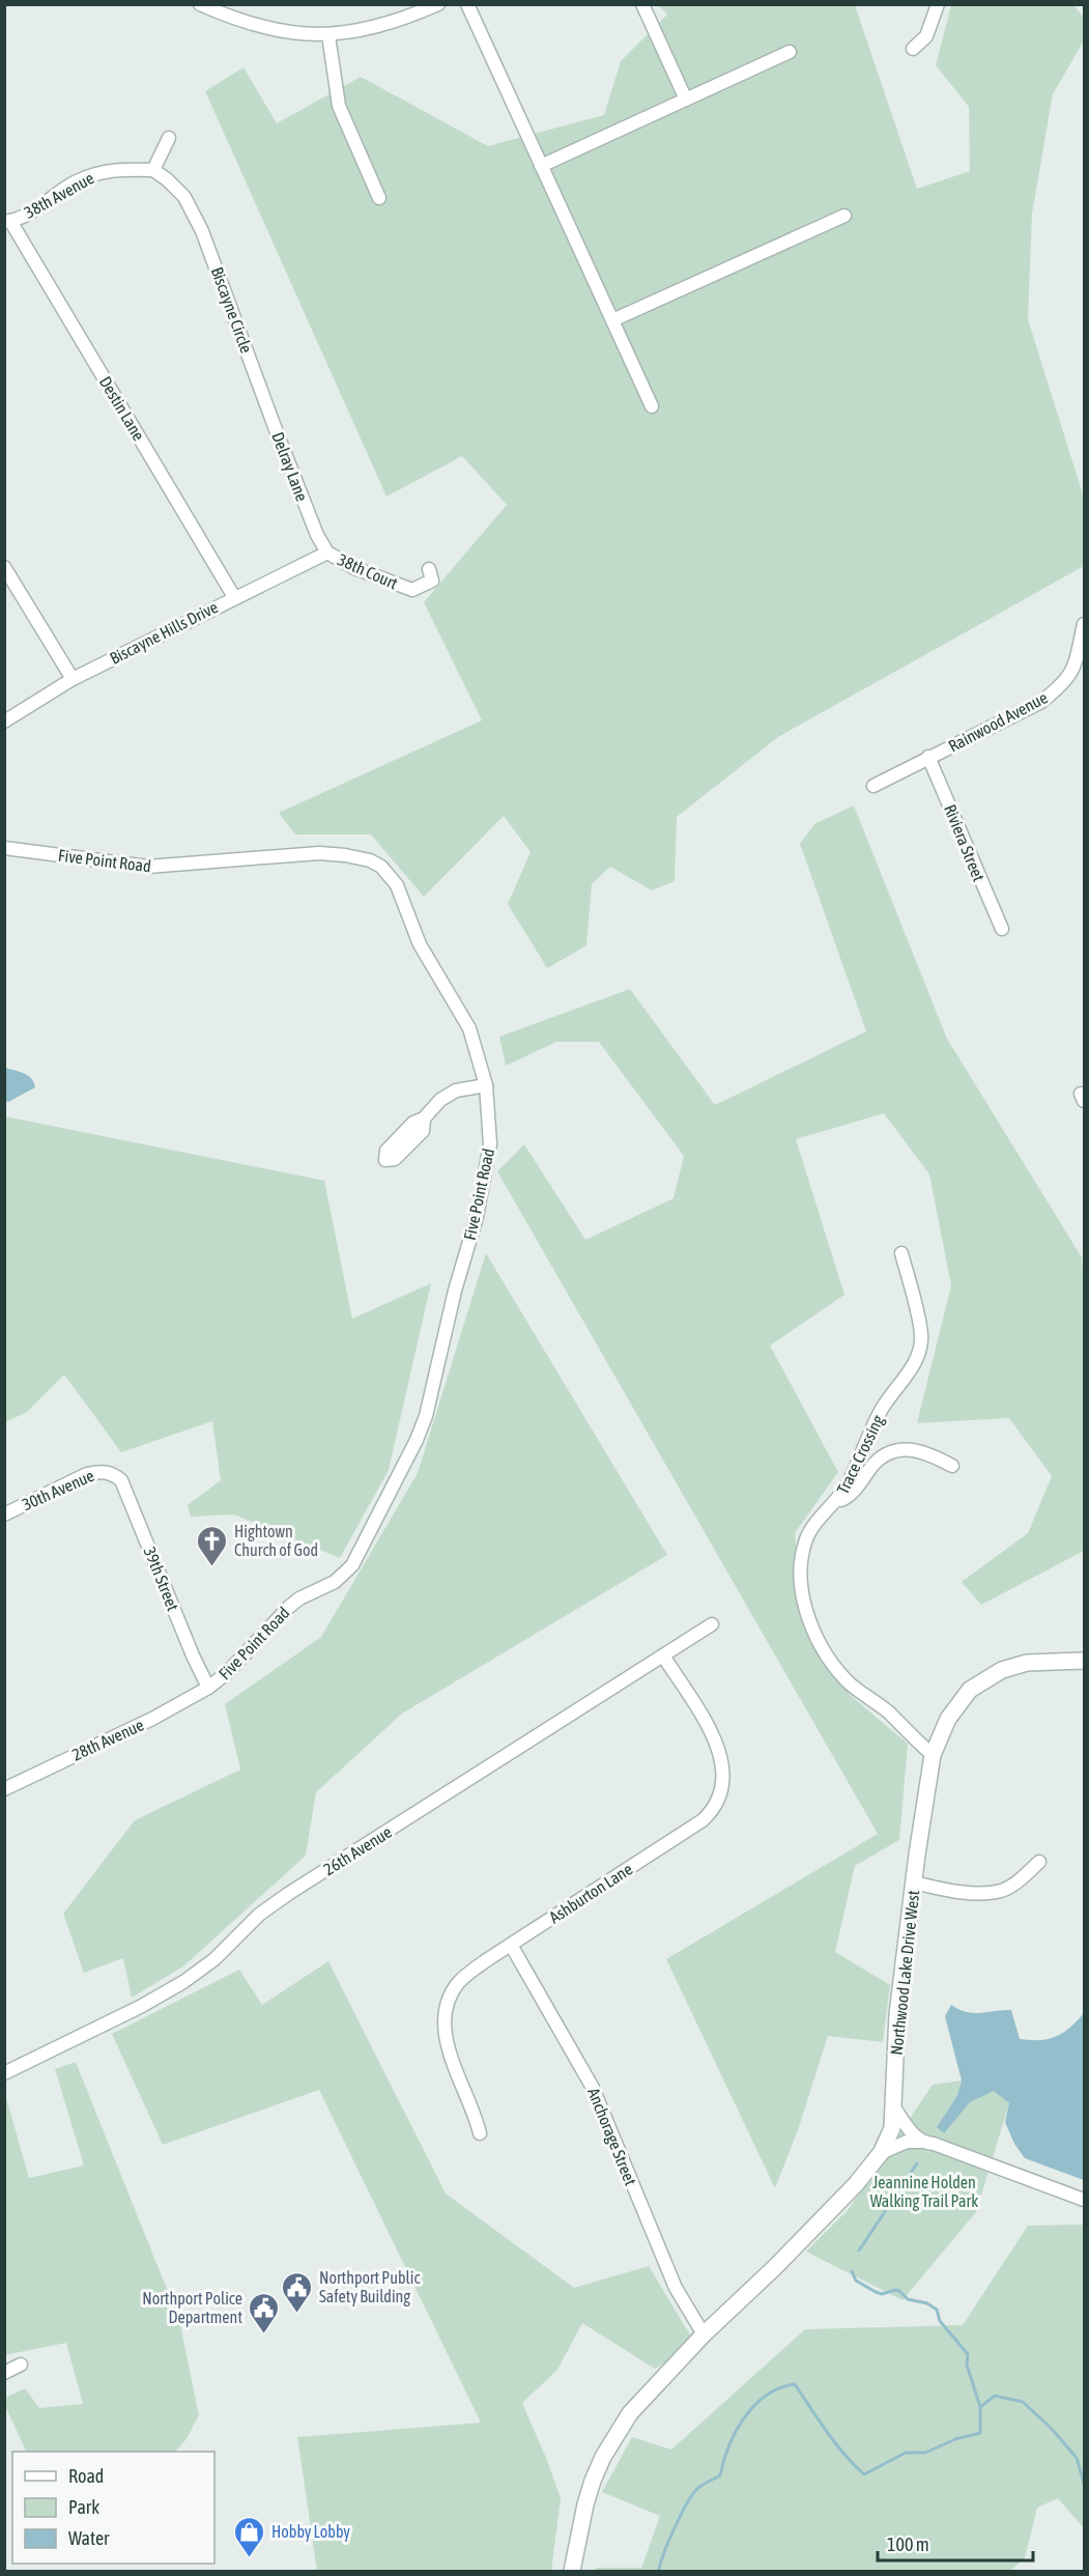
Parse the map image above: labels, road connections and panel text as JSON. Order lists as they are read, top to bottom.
{
  "streets": {
    "street": [
      "38th Avenue",
      "Biscayne Circle",
      "Destin Lane",
      "Delray Lane",
      "38th Court",
      "Biscayne Hills Drive",
      "Rainwood Avenue",
      "Riviera Street",
      "Five Point Road",
      "Trace Crossing",
      "30th Avenue",
      "39th Street",
      "28th Avenue",
      "26th Avenue",
      "Ashburton Lane",
      "Northwood Lake Drive West",
      "Anchorage Street"
    ]
  },
  "crossings": [
    ["38th Avenue", "Biscayne Circle"],
    ["38th Avenue", "Destin Lane"],
    ["Biscayne Circle", "Delray Lane"],
    ["Destin Lane", "Biscayne Hills Drive"],
    ["Delray Lane", "38th Court"],
    ["Delray Lane", "Biscayne Hills Drive"],
    ["38th Court", "Biscayne Hills Drive"],
    ["Rainwood Avenue", "Riviera Street"],
    ["Five Point Road", "39th Street"],
    ["Five Point Road", "28th Avenue"],
    ["Trace Crossing", "Northwood Lake Drive West"],
    ["30th Avenue", "39th Street"],
    ["39th Street", "28th Avenue"],
    ["26th Avenue", "Ashburton Lane"],
    ["Ashburton Lane", "Anchorage Street"],
    ["Northwood Lake Drive West", "Anchorage Street"]
  ],
  "parks": ["Jeannine Holden Walking Trail Park"],
  "places": {
    "church": ["Hightown Church of God"],
    "public building": ["Northport Public Safety Building", "Northport Police Department"],
    "shop": ["Hobby Lobby"]
  },
  "legend": ["Road", "Park", "Water"],
  "scale_bar": "100 m"
}
